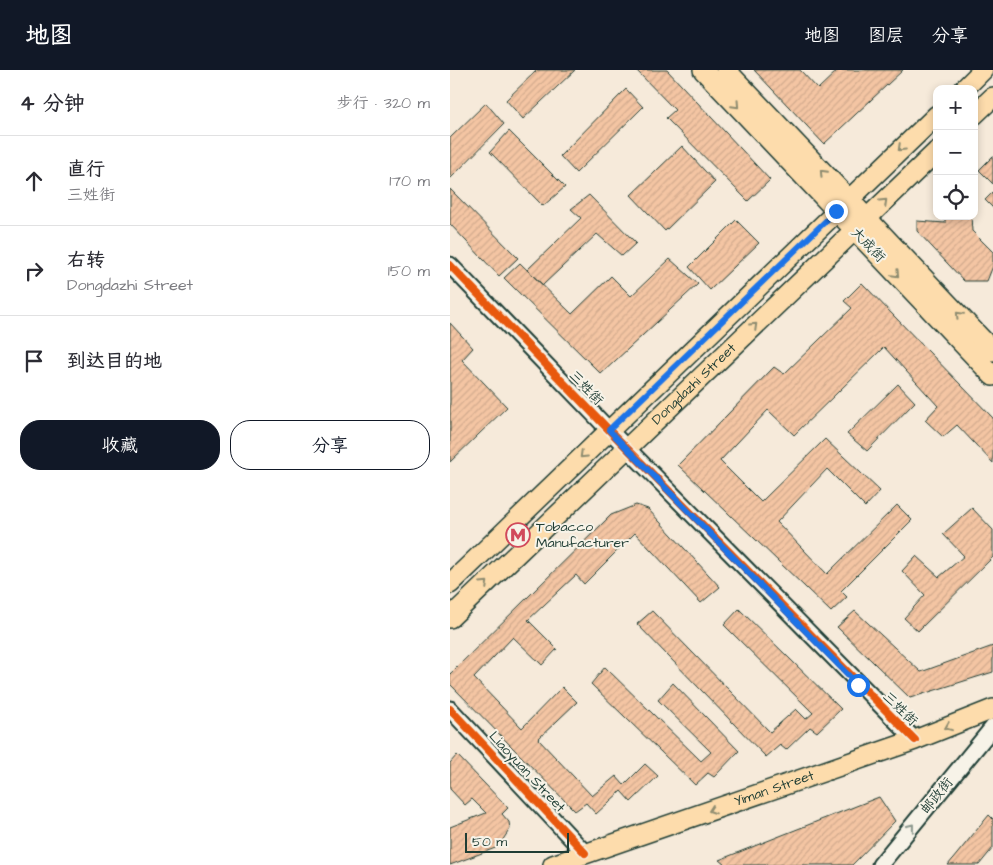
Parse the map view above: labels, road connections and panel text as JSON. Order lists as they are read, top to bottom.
{
  "streets": {
    "main road": ["大成街", "Dongdazhi Street", "Yiman Street"],
    "street": ["三姓街", "Liaoyuan Street", "邮政街"]
  },
  "crossings": [
    ["大成街", "Dongdazhi Street"],
    ["Dongdazhi Street", "三姓街"],
    ["三姓街", "Yiman Street"],
    ["Liaoyuan Street", "Yiman Street"]
  ],
  "one_way": ["Yiman Street", "邮政街"],
  "places": {
    "metro station": ["Tobacco Manufacturer"]
  },
  "scale_bar": "50 m",
  "page": {
    "header": "地图",
    "nav": ["地图", "图层", "分享"],
    "heading": ["4 分钟", "步行 · 320 m"],
    "map_buttons": ["+", "−"],
    "list": [
      ["直行", "三姓街", "170 m"],
      ["右转", "Dongdazhi Street", "150 m"],
      "到达目的地"
    ],
    "buttons": ["收藏", "分享"],
    "scale": "50 m"
  }
}
